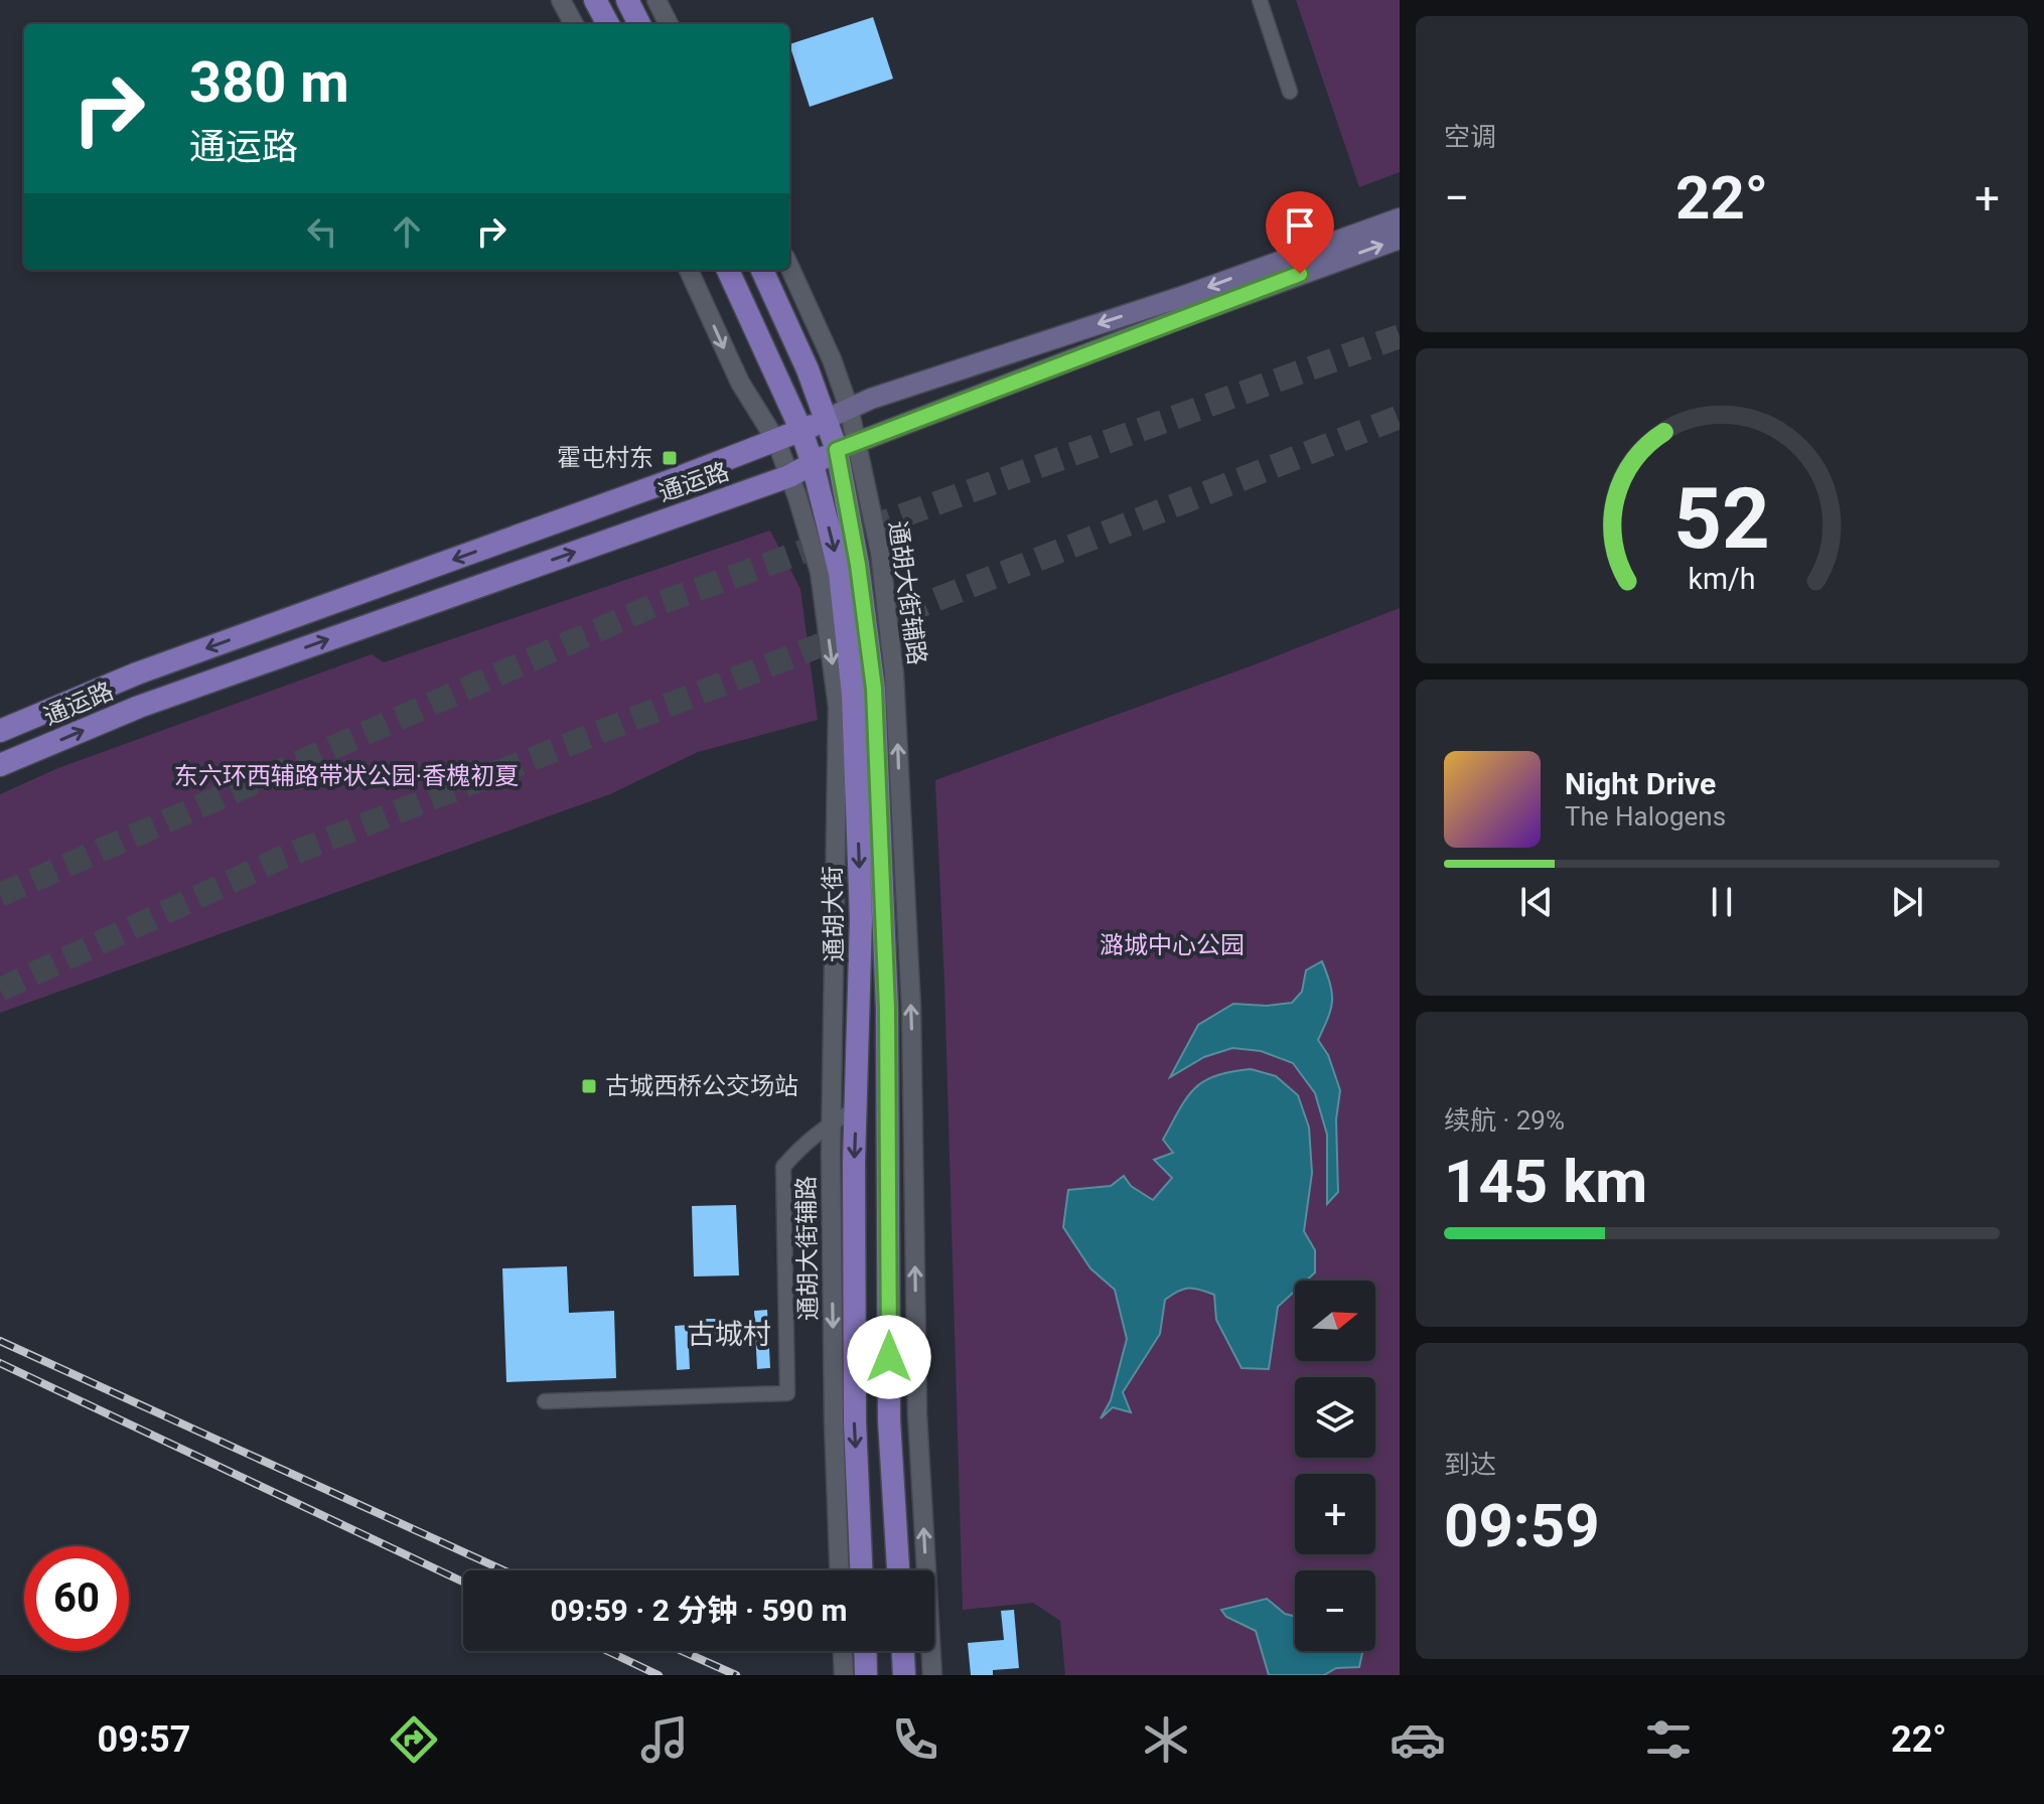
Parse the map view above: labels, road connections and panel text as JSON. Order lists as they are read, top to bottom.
{
  "streets": {
    "main road": ["通运路", "通胡大街"],
    "street": ["通胡大街辅路"]
  },
  "crossings": [
    ["通运路", "通胡大街辅路"],
    ["通运路", "通胡大街"],
    ["通胡大街辅路", "通胡大街"]
  ],
  "districts": ["古城村"],
  "parks": ["东六环西辅路带状公园·香槐初夏", "潞城中心公园"],
  "places": {
    "transit": ["霍屯村东", "古城西桥公交场站"]
  },
  "north": "right",
  "page": {
    "tile": [
      "空调",
      ["续航 · 29%", "145 km"],
      ["到达", "09:59"]
    ],
    "turn": ["380 m", "通运路"],
    "heat": ["−", "22°", "+"],
    "song": ["Night Drive", "The Halogens"],
    "map_buttons": ["+", "−"],
    "limit": "60",
    "trip": "09:59 · 2 分钟 · 590 m",
    "tabs": ["09:57", "22°"],
    "gauge": ["52", "km/h"]
  }
}
